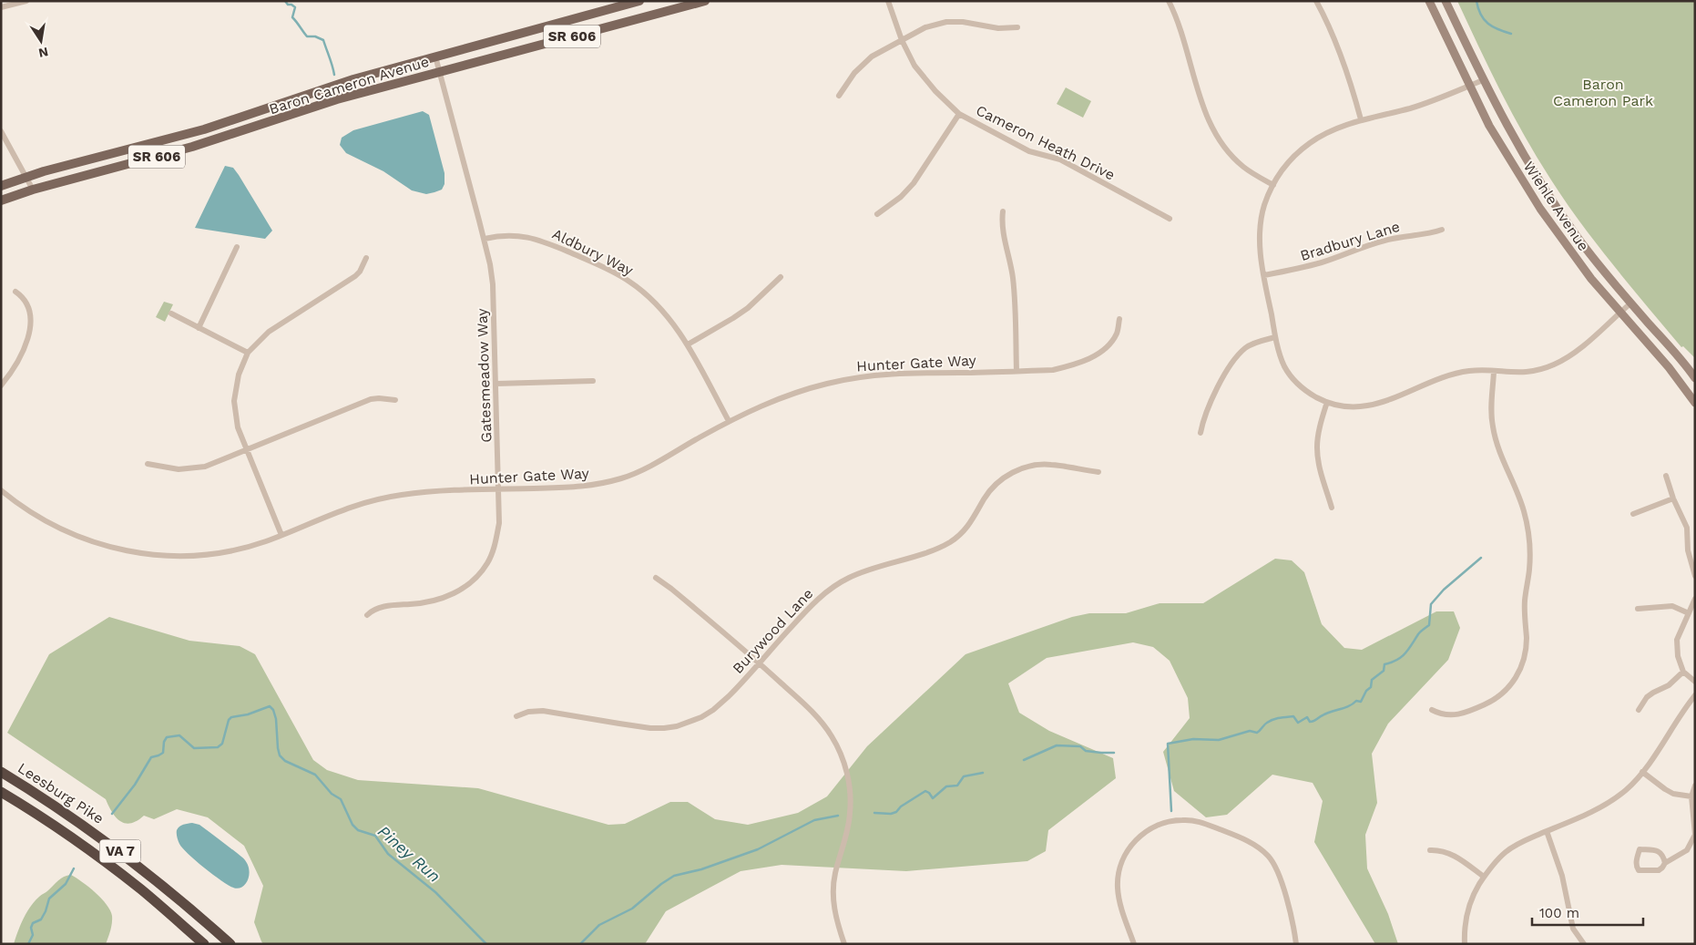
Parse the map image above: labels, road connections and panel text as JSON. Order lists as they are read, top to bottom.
{
  "streets": {
    "highway": ["Leesburg Pike", "VA 7"],
    "main road": ["SR 606", "Baron Cameron Avenue", "Wiehle Avenue"],
    "street": [
      "Cameron Heath Drive",
      "Bradbury Lane",
      "Aldbury Way",
      "Hunter Gate Way",
      "Gatesmeadow Way",
      "Burywood Lane"
    ]
  },
  "crossings": [
    ["Baron Cameron Avenue", "Gatesmeadow Way"],
    ["Aldbury Way", "Hunter Gate Way"],
    ["Aldbury Way", "Gatesmeadow Way"],
    ["Hunter Gate Way", "Gatesmeadow Way"]
  ],
  "water": ["Piney Run"],
  "parks": ["Baron Cameron Park"],
  "scale_bar": "100 m",
  "north": "bottom"
}
